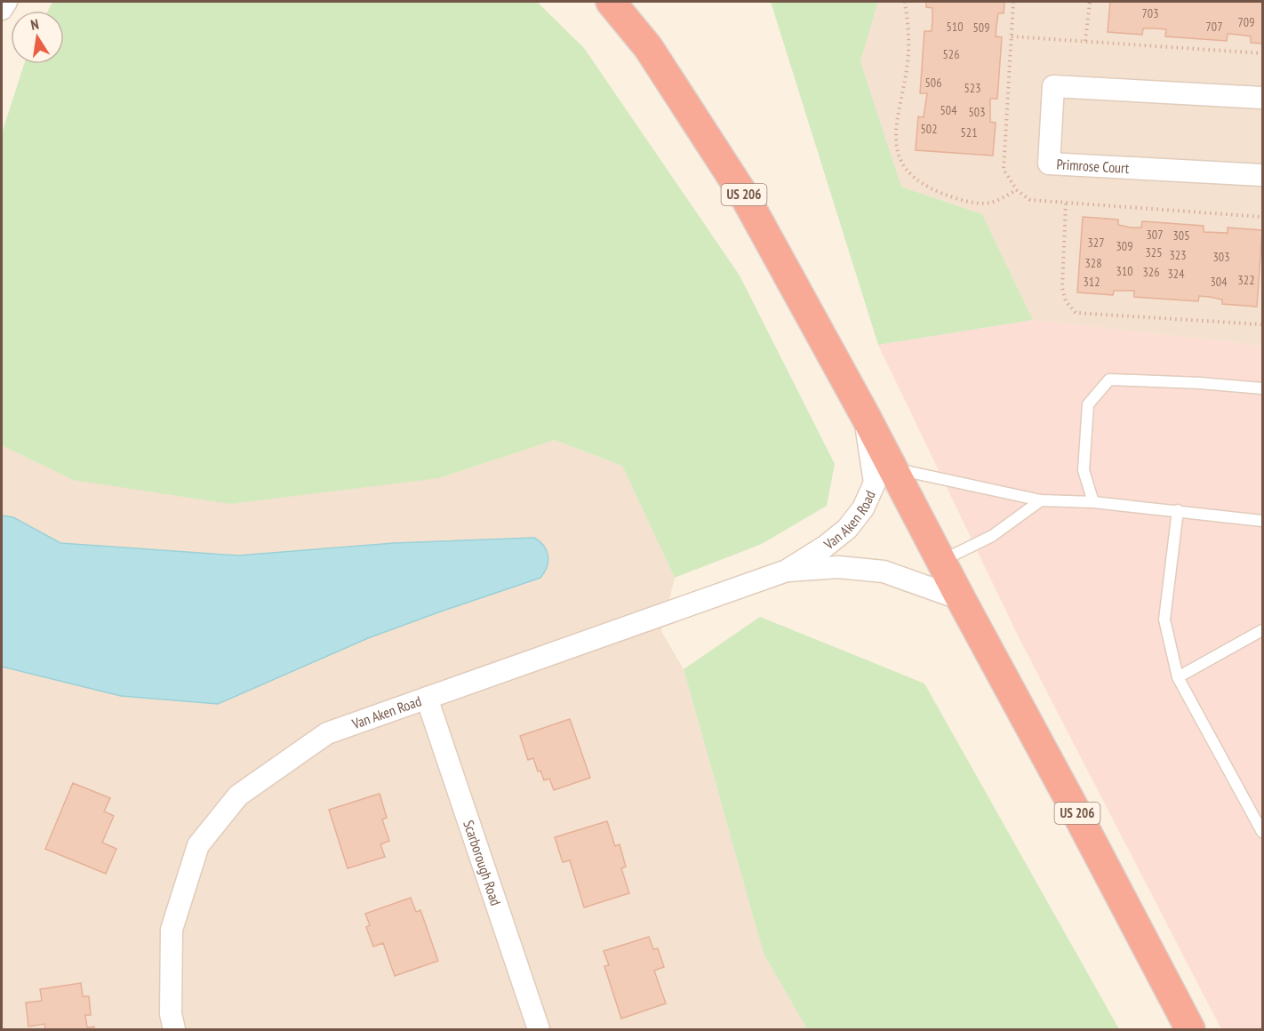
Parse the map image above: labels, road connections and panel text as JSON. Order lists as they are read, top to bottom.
{
  "streets": {
    "highway": ["US 206"],
    "street": ["Primrose Court", "Van Aken Road", "Scarborough Road"]
  },
  "crossings": [
    ["US 206", "Van Aken Road"],
    ["Van Aken Road", "Scarborough Road"]
  ],
  "house_numbers": [
    "703",
    "709",
    "510",
    "707",
    "509",
    "526",
    "506",
    "523",
    "504",
    "503",
    "502",
    "521",
    "307",
    "305",
    "327",
    "309",
    "325",
    "323",
    "303",
    "328",
    "310",
    "326",
    "324",
    "322",
    "312",
    "304"
  ],
  "north": "top"
}
